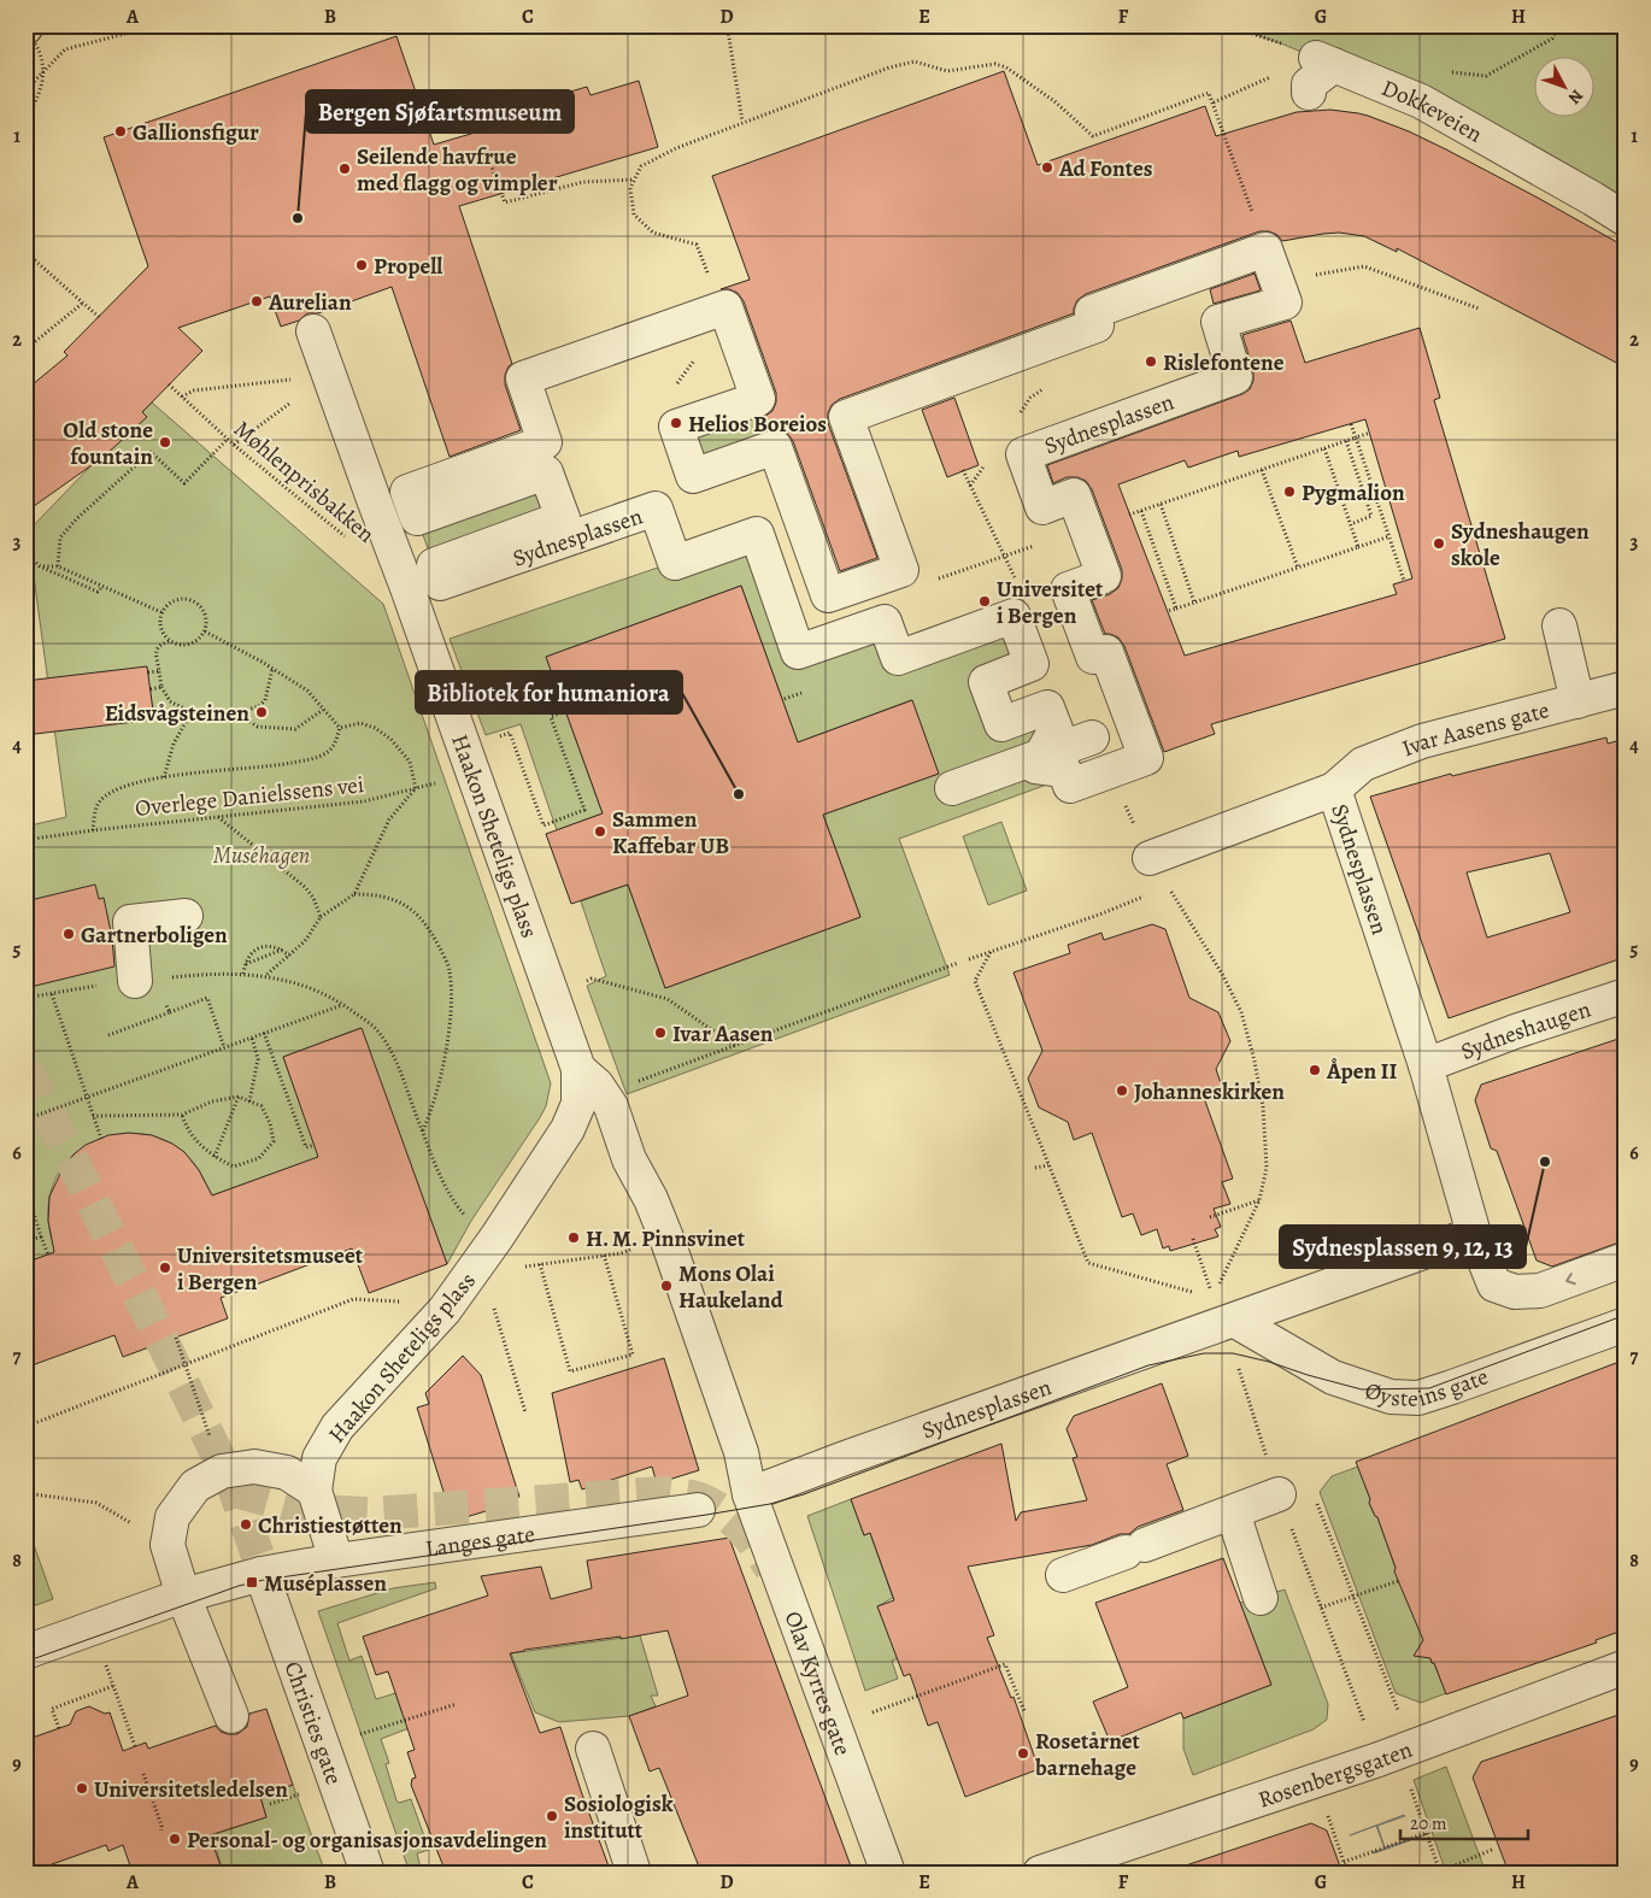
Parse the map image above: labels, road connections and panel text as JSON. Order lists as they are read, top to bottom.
{
  "streets": {
    "street": [
      "Dokkeveien",
      "Sydnesplassen",
      "Ivar Aasens gate",
      "Haakon Sheteligs plass",
      "Sydneshaugen",
      "Øysteins gate",
      "Langes gate",
      "Olav Kyrres gate",
      "Christies gate",
      "Rosenbergsgaten"
    ],
    "path": ["Møhlenprisbakken", "Overlege Danielssens vei"]
  },
  "crossings": [
    ["Sydnesplassen", "Ivar Aasens gate"],
    ["Sydnesplassen", "Haakon Sheteligs plass"],
    ["Sydnesplassen", "Sydneshaugen"],
    ["Sydnesplassen", "Øysteins gate"],
    ["Sydnesplassen", "Olav Kyrres gate"],
    ["Møhlenprisbakken", "Haakon Sheteligs plass"],
    ["Overlege Danielssens vei", "Haakon Sheteligs plass"],
    ["Haakon Sheteligs plass", "Olav Kyrres gate"],
    ["Langes gate", "Christies gate"]
  ],
  "parks": ["Muséhagen"],
  "places": {
    "other": [
      "Gallionsfigur",
      "Ad Fontes",
      "Seilende havfrue med flagg og vimpler",
      "Bergen Sjøfartsmuseum",
      "Propell",
      "Aurelian",
      "Rislefontene",
      "Helios Boreios",
      "Old stone fountain",
      "Pygmalion",
      "Sydneshaugen skole",
      "Universitet i Bergen",
      "Eidsvågsteinen",
      "Bibliotek for humaniora",
      "Sammen Kaffebar UB",
      "Gartnerboligen",
      "Ivar Aasen",
      "Åpen II",
      "Johanneskirken",
      "Sydnesplassen 9, 12, 13",
      "H. M. Pinnsvinet",
      "Universitetsmuseet i Bergen",
      "Mons Olai Haukeland",
      "Christiestøtten",
      "Rosetårnet barnehage",
      "Universitetsledelsen",
      "Sosiologisk institutt",
      "Personal- og organisasjonsavdelingen"
    ],
    "transit": ["Muséplassen"]
  },
  "scale_bar": "20 m",
  "north": "bottom right",
  "grid": {
    "columns": [
      "A",
      "B",
      "C",
      "D",
      "E",
      "F",
      "G",
      "H"
    ],
    "rows": [
      "1",
      "2",
      "3",
      "4",
      "5",
      "6",
      "7",
      "8",
      "9"
    ]
  }
}
